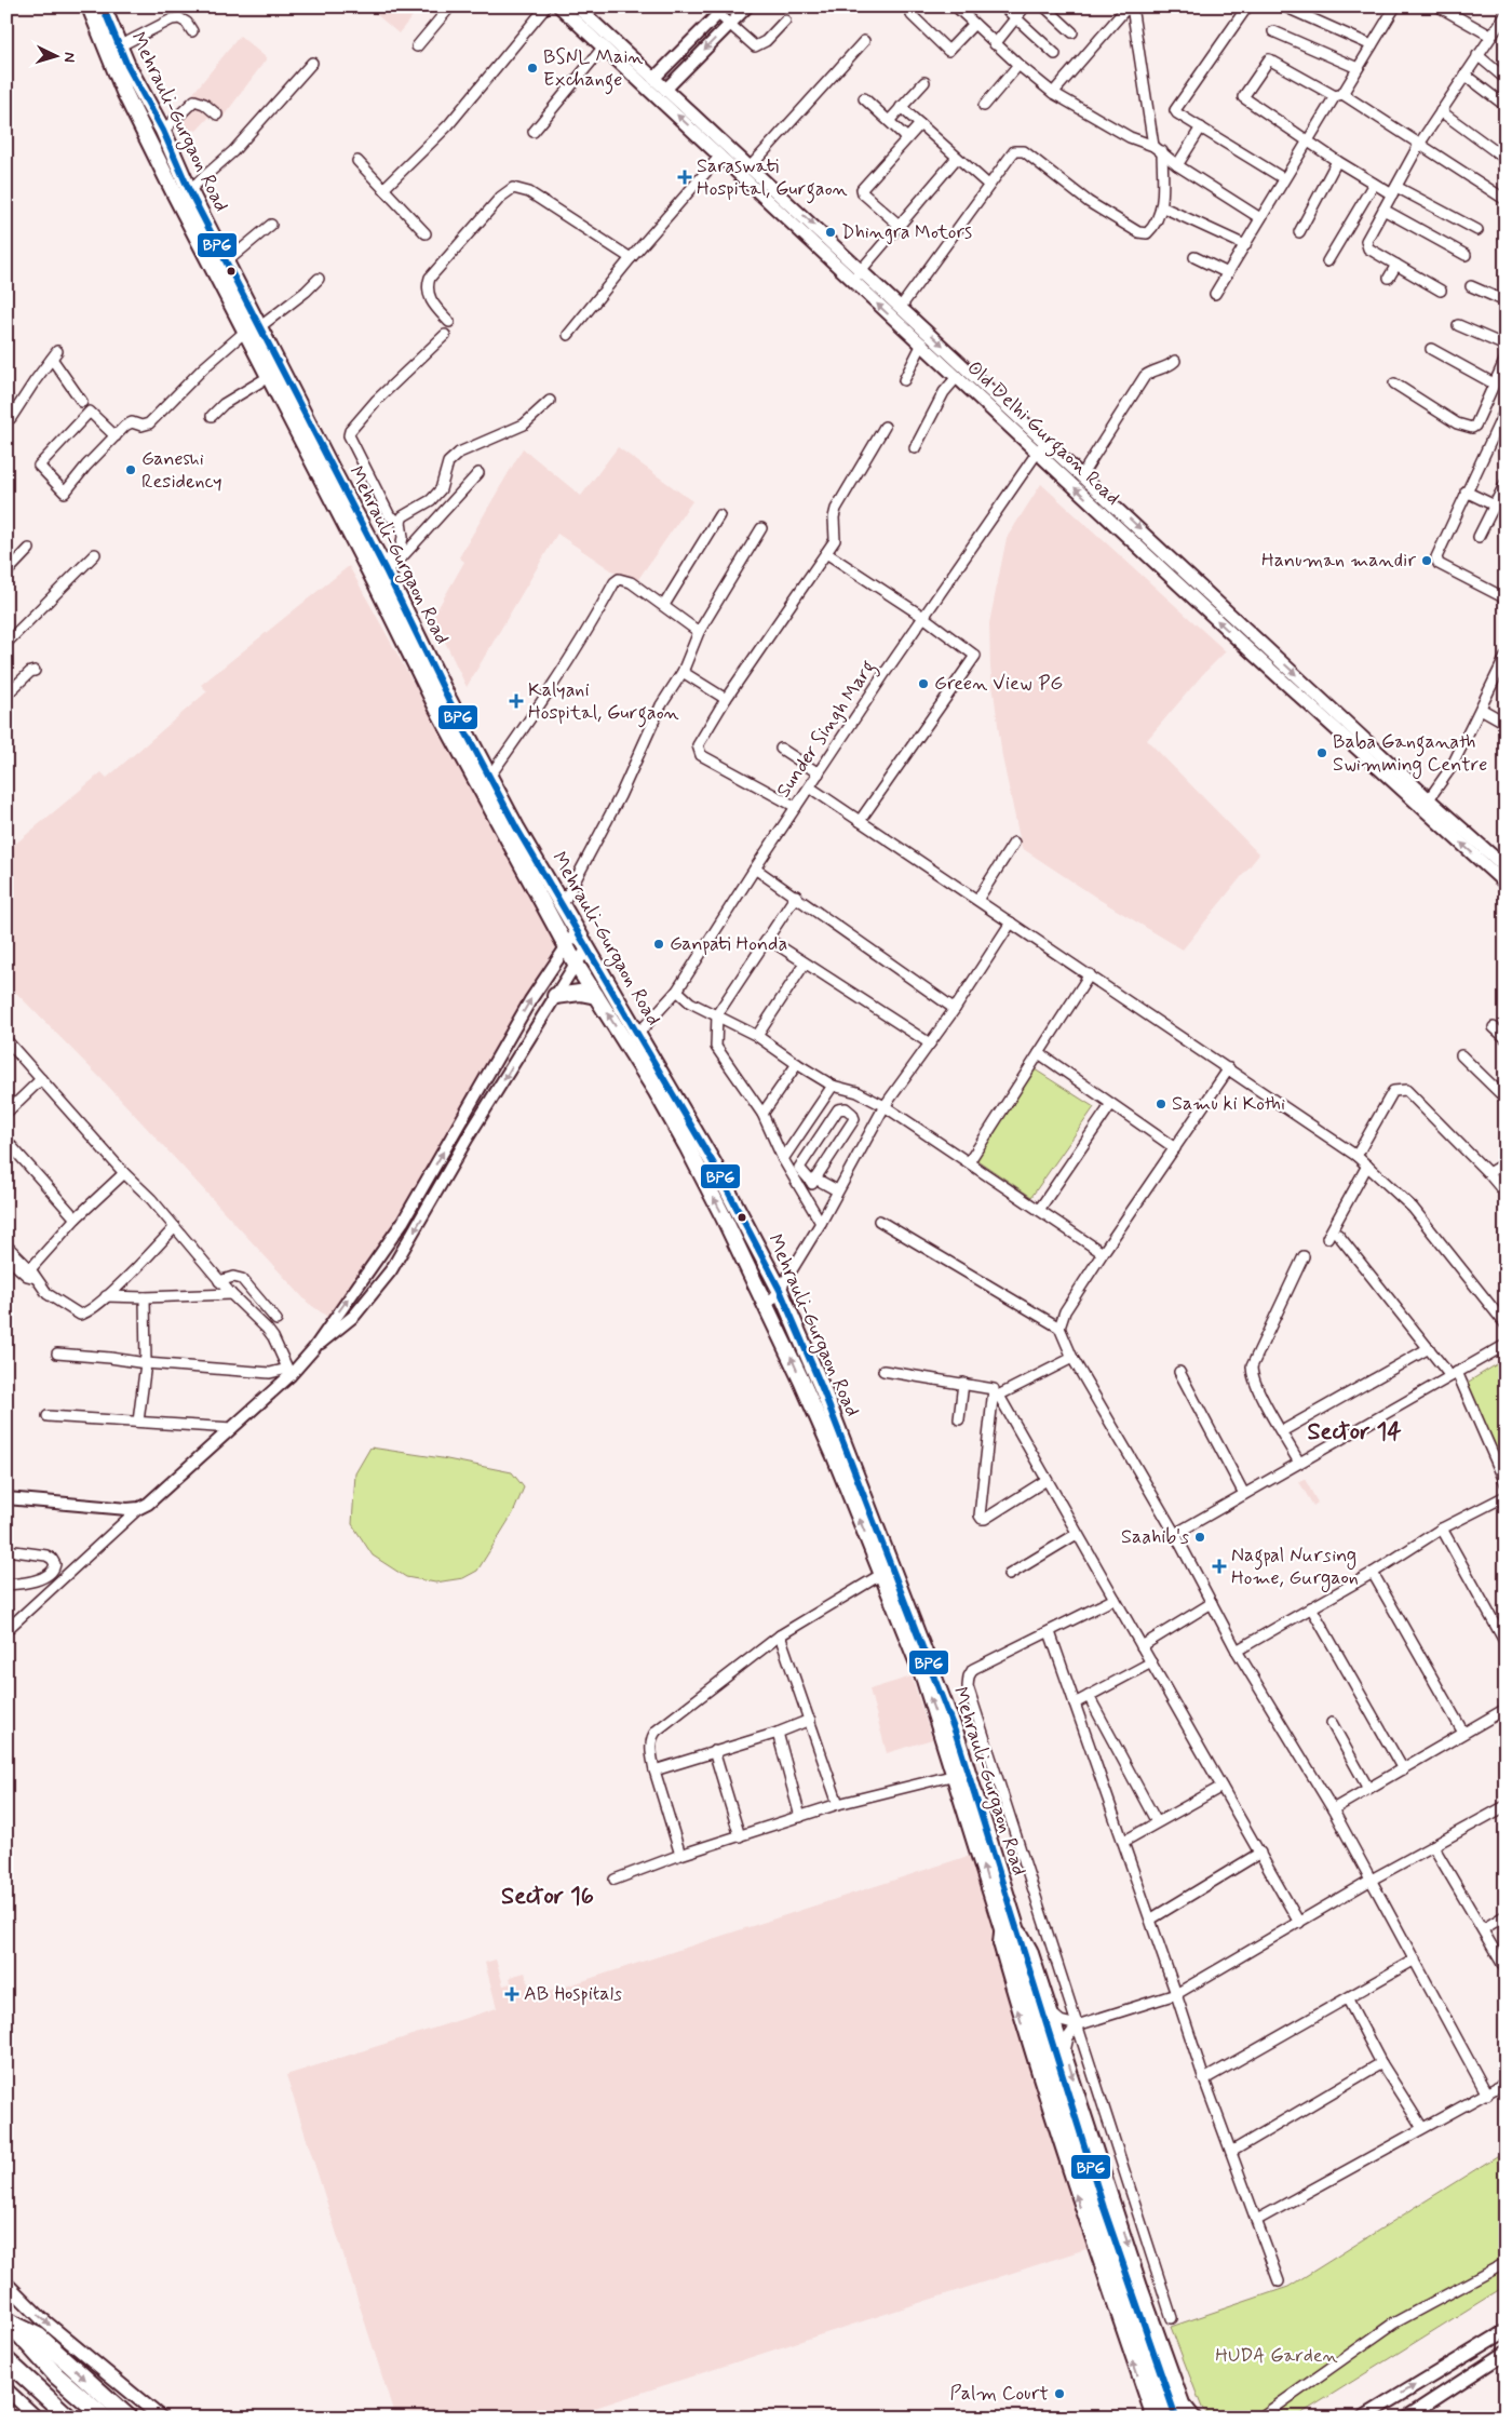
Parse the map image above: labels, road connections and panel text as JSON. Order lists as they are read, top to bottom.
{
  "streets": {
    "main road": ["Mehrauli-Gurgaon Road", "Old Delhi Gurgaon Road"],
    "street": ["Sunder Singh Marg"]
  },
  "crossings": [
    ["Mehrauli-Gurgaon Road", "Sunder Singh Marg"],
    ["Old Delhi Gurgaon Road", "Sunder Singh Marg"]
  ],
  "districts": ["Sector 14", "Sector 16"],
  "parks": ["HUDA Garden"],
  "places": {
    "other": [
      "BSNL Main Exchange",
      "Dhingra Motors",
      "Ganeshi Residency",
      "Hanuman mandir",
      "Green View PG",
      "Baba Ganganath Swimming Centre",
      "Ganpati Honda",
      "Samu ki Kothi",
      "Saahib's",
      "Palm Court"
    ],
    "health": [
      "Saraswati Hospital, Gurgaon",
      "Kalyani Hospital, Gurgaon",
      "Nagpal Nursing Home, Gurgaon",
      "AB Hospitals"
    ]
  },
  "lines": ["transit line BPG"],
  "north": "right"
}
